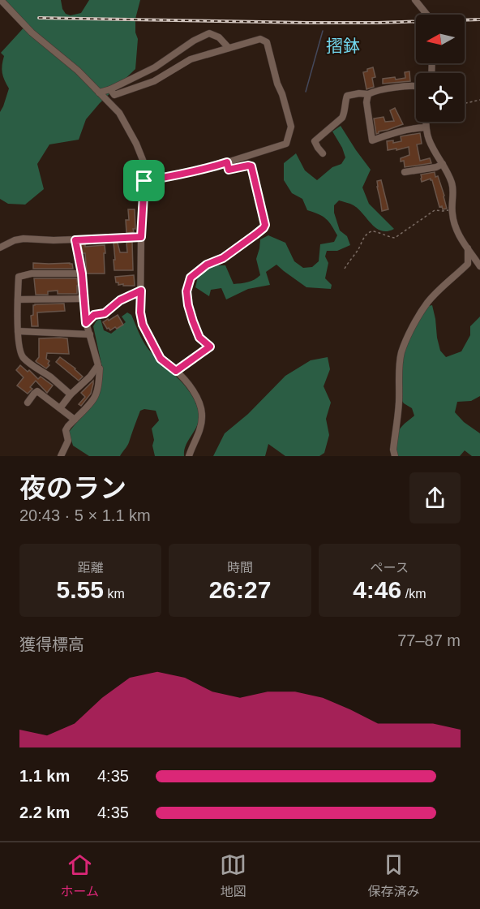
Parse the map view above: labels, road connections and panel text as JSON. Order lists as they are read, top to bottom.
{
  "districts": ["摺鉢"],
  "north": "left",
  "page": {
    "heading": ["夜のラン", "20:43 · 5 × 1.1 km"],
    "stats": [
      ["距離", "5.55 km"],
      ["時間", "26:27"],
      ["ペース", "4:46 /km"]
    ],
    "chart": ["獲得標高", "77–87 m"],
    "list": [
      {
        "name": "1.1 km",
        "note": "4:35"
      },
      {
        "name": "2.2 km",
        "note": "4:35"
      }
    ],
    "tabs": ["ホーム", "地図", "保存済み"]
  }
}
